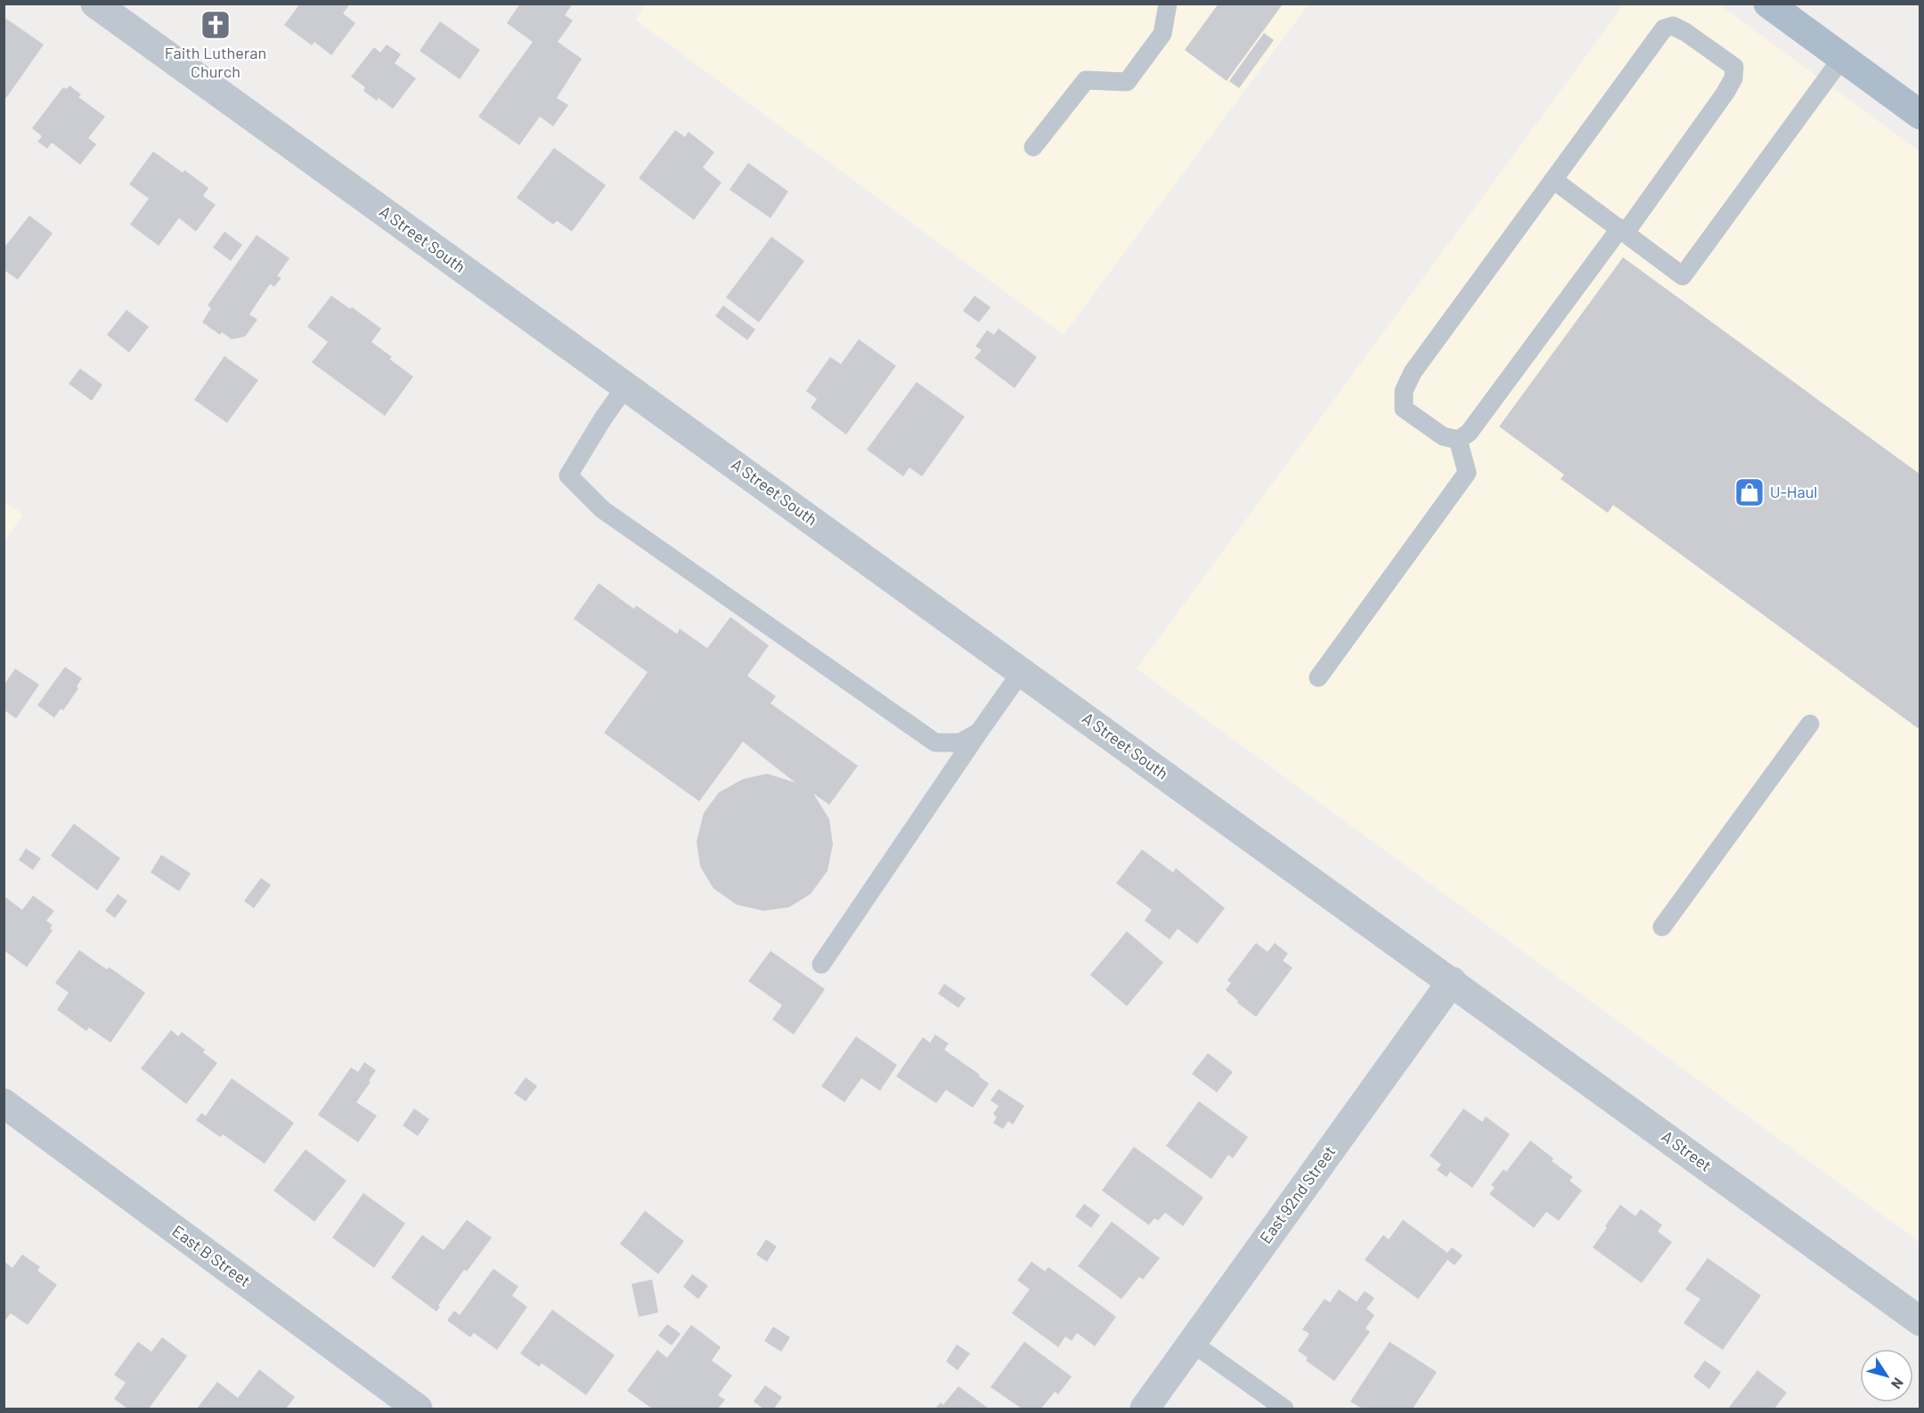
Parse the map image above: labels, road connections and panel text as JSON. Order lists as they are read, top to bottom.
{
  "streets": {
    "street": [
      "A Street South",
      "A Street",
      "East 92nd Street",
      "East B Street"
    ]
  },
  "crossings": [
    ["A Street South", "A Street"],
    ["A Street South", "East 92nd Street"],
    ["A Street", "East 92nd Street"]
  ],
  "places": {
    "church": ["Faith Lutheran Church"],
    "shop": ["U-Haul"]
  },
  "north": "bottom right"
}
